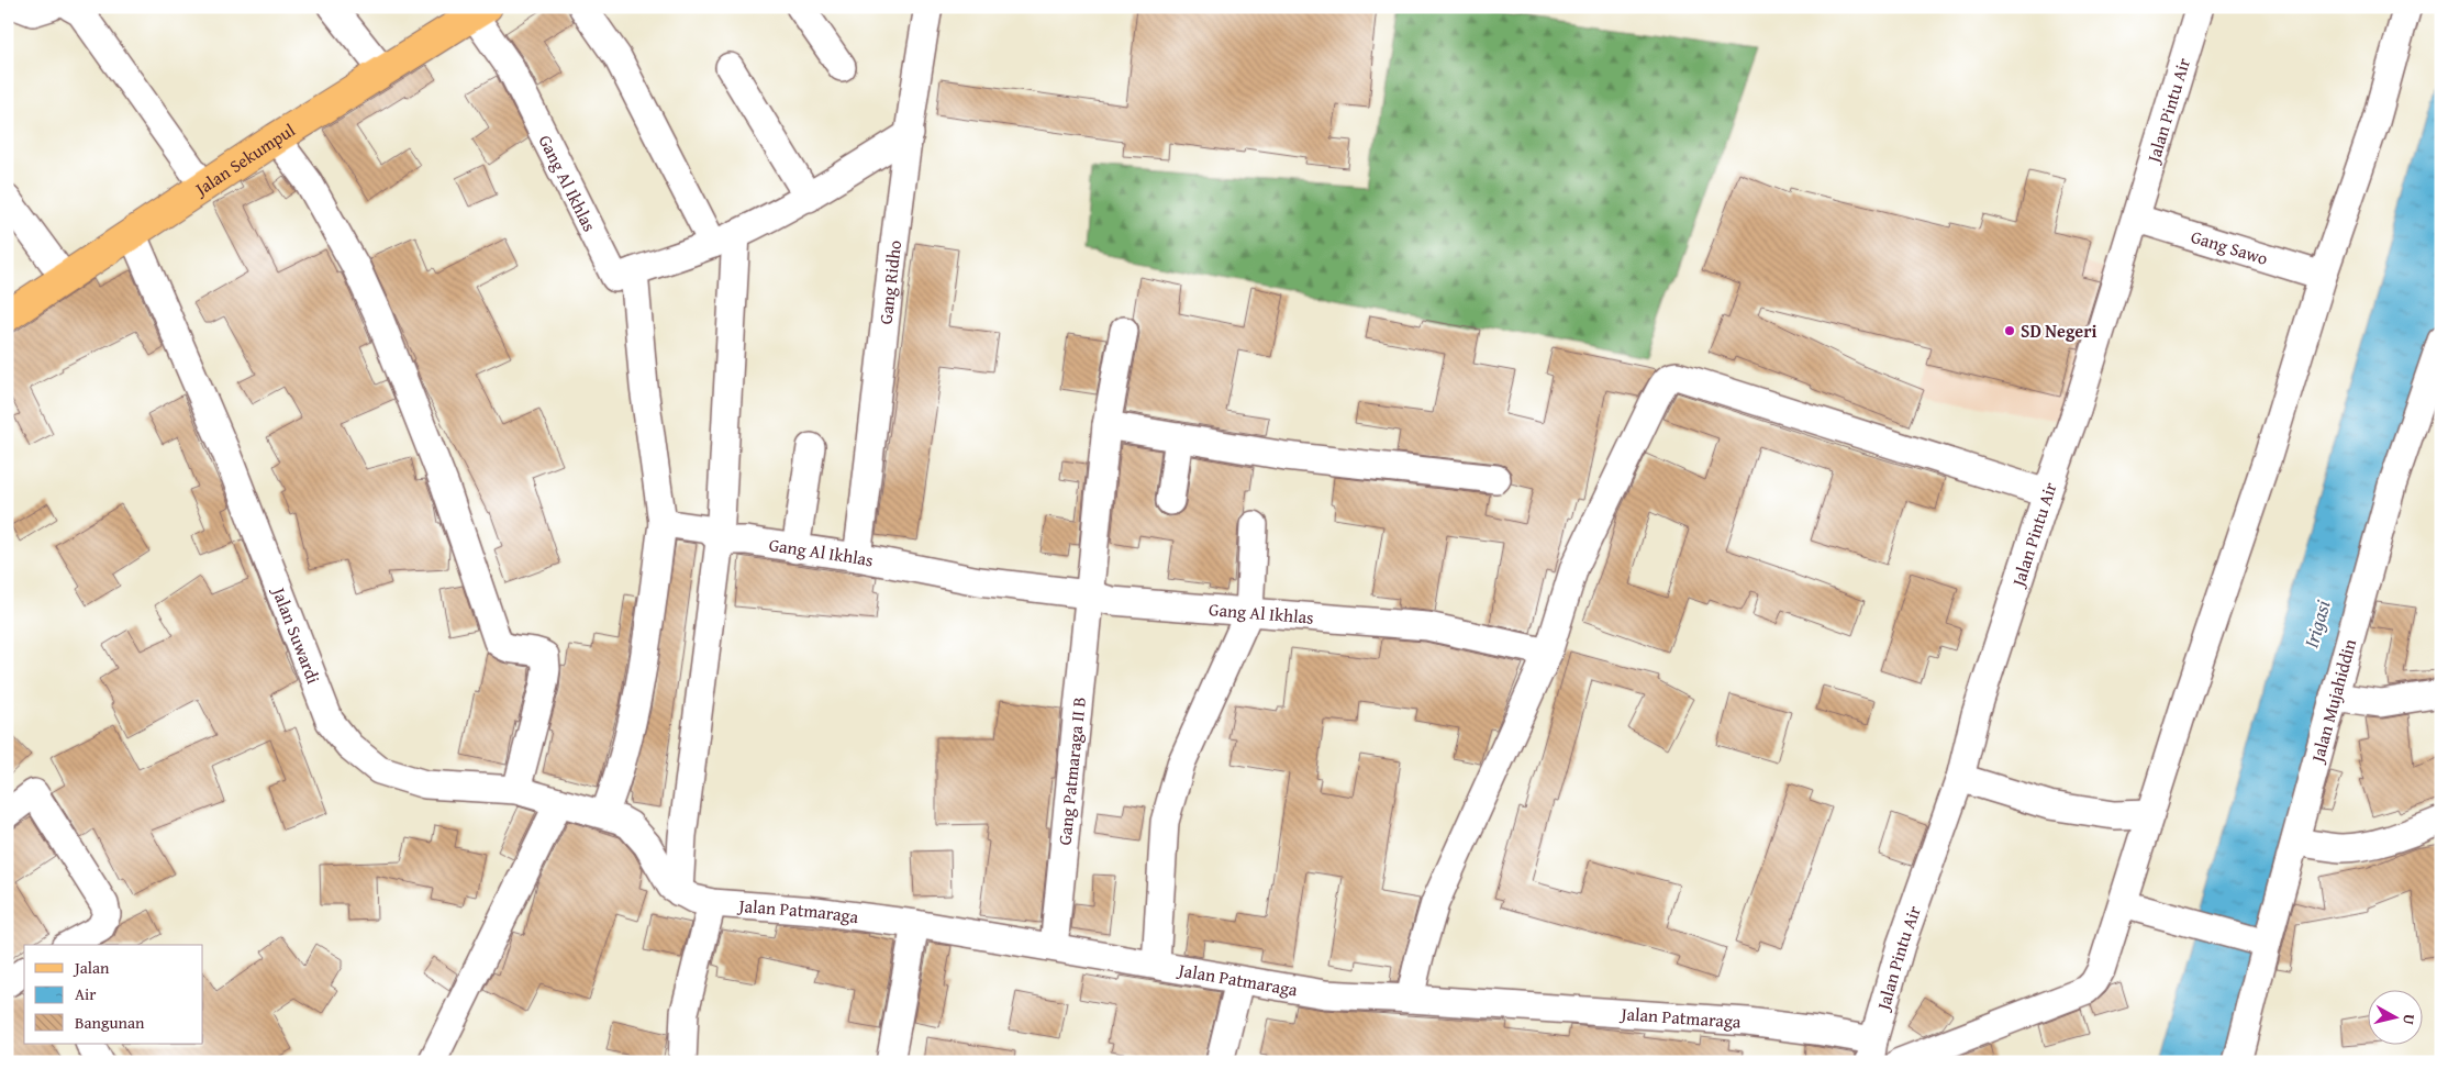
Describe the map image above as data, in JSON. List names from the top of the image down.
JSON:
{
  "streets": {
    "main road": ["Jalan Sekumpul"],
    "street": [
      "Jalan Pintu Air",
      "Gang Al Ikhlas",
      "Gang Sawo",
      "Gang Ridho",
      "Jalan Suwardi",
      "Jalan Mujahiddin",
      "Gang Patmaraga II B",
      "Jalan Patmaraga"
    ]
  },
  "crossings": [
    ["Jalan Pintu Air", "Gang Sawo"],
    ["Jalan Pintu Air", "Jalan Patmaraga"],
    ["Jalan Sekumpul", "Gang Al Ikhlas"],
    ["Jalan Sekumpul", "Jalan Suwardi"],
    ["Gang Al Ikhlas", "Gang Ridho"],
    ["Gang Al Ikhlas", "Gang Patmaraga II B"],
    ["Gang Patmaraga II B", "Jalan Patmaraga"]
  ],
  "water": ["Irigasi"],
  "places": ["SD Negeri"],
  "legend": ["Jalan", "Air", "Bangunan"],
  "north": "right"
}
